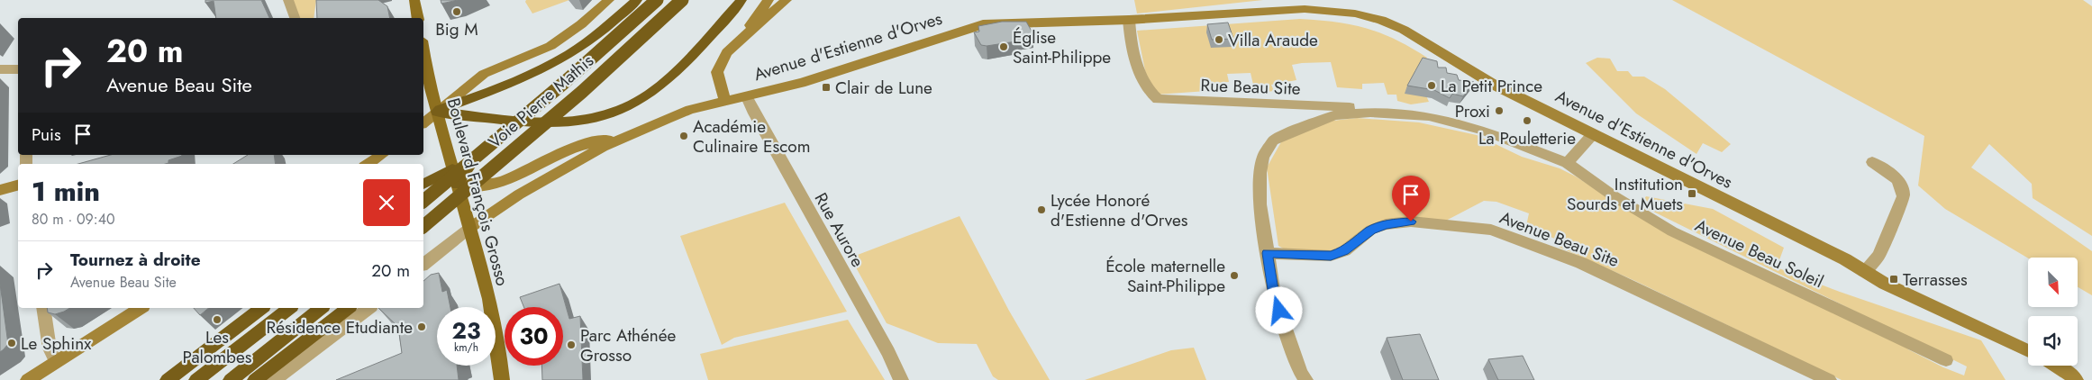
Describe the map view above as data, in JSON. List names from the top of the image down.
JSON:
{
  "streets": {
    "highway": ["Voie Pierre Mathis"],
    "main road": ["Boulevard François Grosso"],
    "street": [
      "Avenue d'Estienne d'Orves",
      "Rue Beau Site",
      "Rue Aurore",
      "Avenue Beau Site",
      "Avenue Beau Soleil"
    ]
  },
  "crossings": [
    ["Avenue d'Estienne d'Orves", "Rue Beau Site"],
    ["Avenue d'Estienne d'Orves", "Boulevard François Grosso"],
    ["Avenue d'Estienne d'Orves", "Rue Aurore"]
  ],
  "places": {
    "other": [
      "Big M",
      "Villa Araude",
      "Église Saint-Philippe",
      "La Petit Prince",
      "Proxi",
      "La Pouletterie",
      "Académie Culinaire Escom",
      "Lycée Honoré d'Estienne d'Orves",
      "École maternelle Saint-Philippe",
      "Les Palombes",
      "Résidence Etudiante",
      "Le Sphinx",
      "Parc Athénée Grosso"
    ],
    "transit": ["Clair de Lune", "Institution Sourds et Muets", "Terrasses"]
  },
  "north": "bottom right",
  "page": {
    "turn": ["20 m", "Avenue Beau Site"],
    "then": "Puis",
    "heading": ["1 min", "80 m · 09:40"],
    "list": [
      {
        "name": "Tournez à droite",
        "note": "Avenue Beau Site",
        "value": "20 m"
      }
    ],
    "speed": "23 km/h",
    "limit": "30"
  }
}
